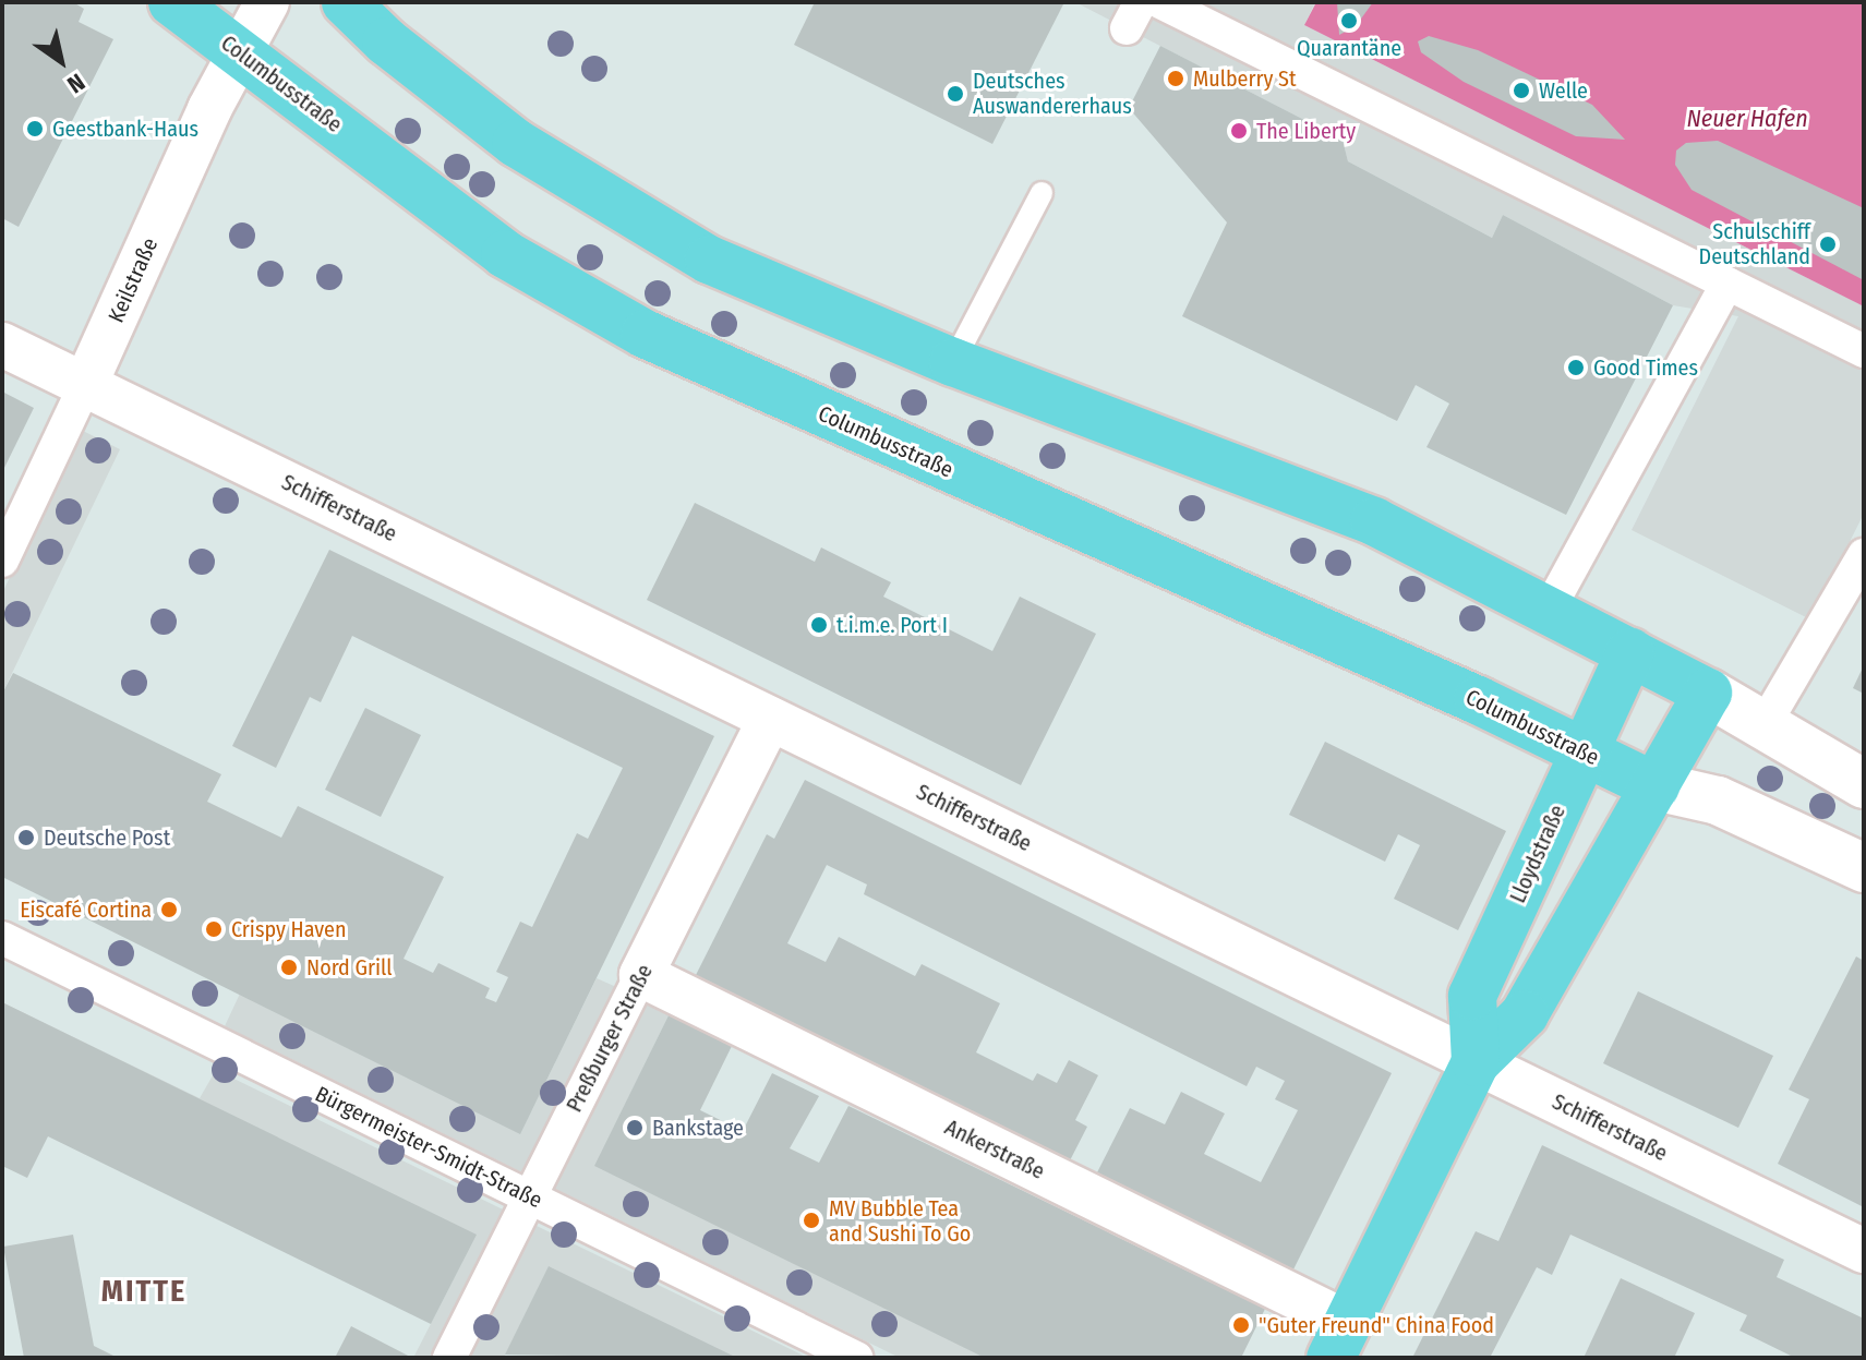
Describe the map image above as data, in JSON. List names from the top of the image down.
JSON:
{
  "streets": {
    "main road": ["Columbusstraße", "Lloydstraße"],
    "street": [
      "Keilstraße",
      "Schifferstraße",
      "Preßburger Straße",
      "Bürgermeister-Smidt-Straße",
      "Ankerstraße"
    ]
  },
  "crossings": [
    ["Columbusstraße", "Keilstraße"],
    ["Columbusstraße", "Lloydstraße"],
    ["Keilstraße", "Schifferstraße"],
    ["Schifferstraße", "Lloydstraße"],
    ["Schifferstraße", "Preßburger Straße"],
    ["Lloydstraße", "Ankerstraße"],
    ["Preßburger Straße", "Bürgermeister-Smidt-Straße"],
    ["Preßburger Straße", "Ankerstraße"]
  ],
  "districts": ["MITTE"],
  "water": ["Neuer Hafen"],
  "places": [
    "Quarantäne",
    "Mulberry St",
    "Welle",
    "Deutsches Auswandererhaus",
    "Geestbank-Haus",
    "The Liberty",
    "Schulschiff Deutschland",
    "Good Times",
    "t.i.m.e. Port I",
    "Deutsche Post",
    "Eiscafé Cortina",
    "Crispy Haven",
    "Nord Grill",
    "Bankstage",
    "MV Bubble Tea and Sushi To Go",
    "\"Guter Freund\" China Food"
  ],
  "north": "bottom right"
}
